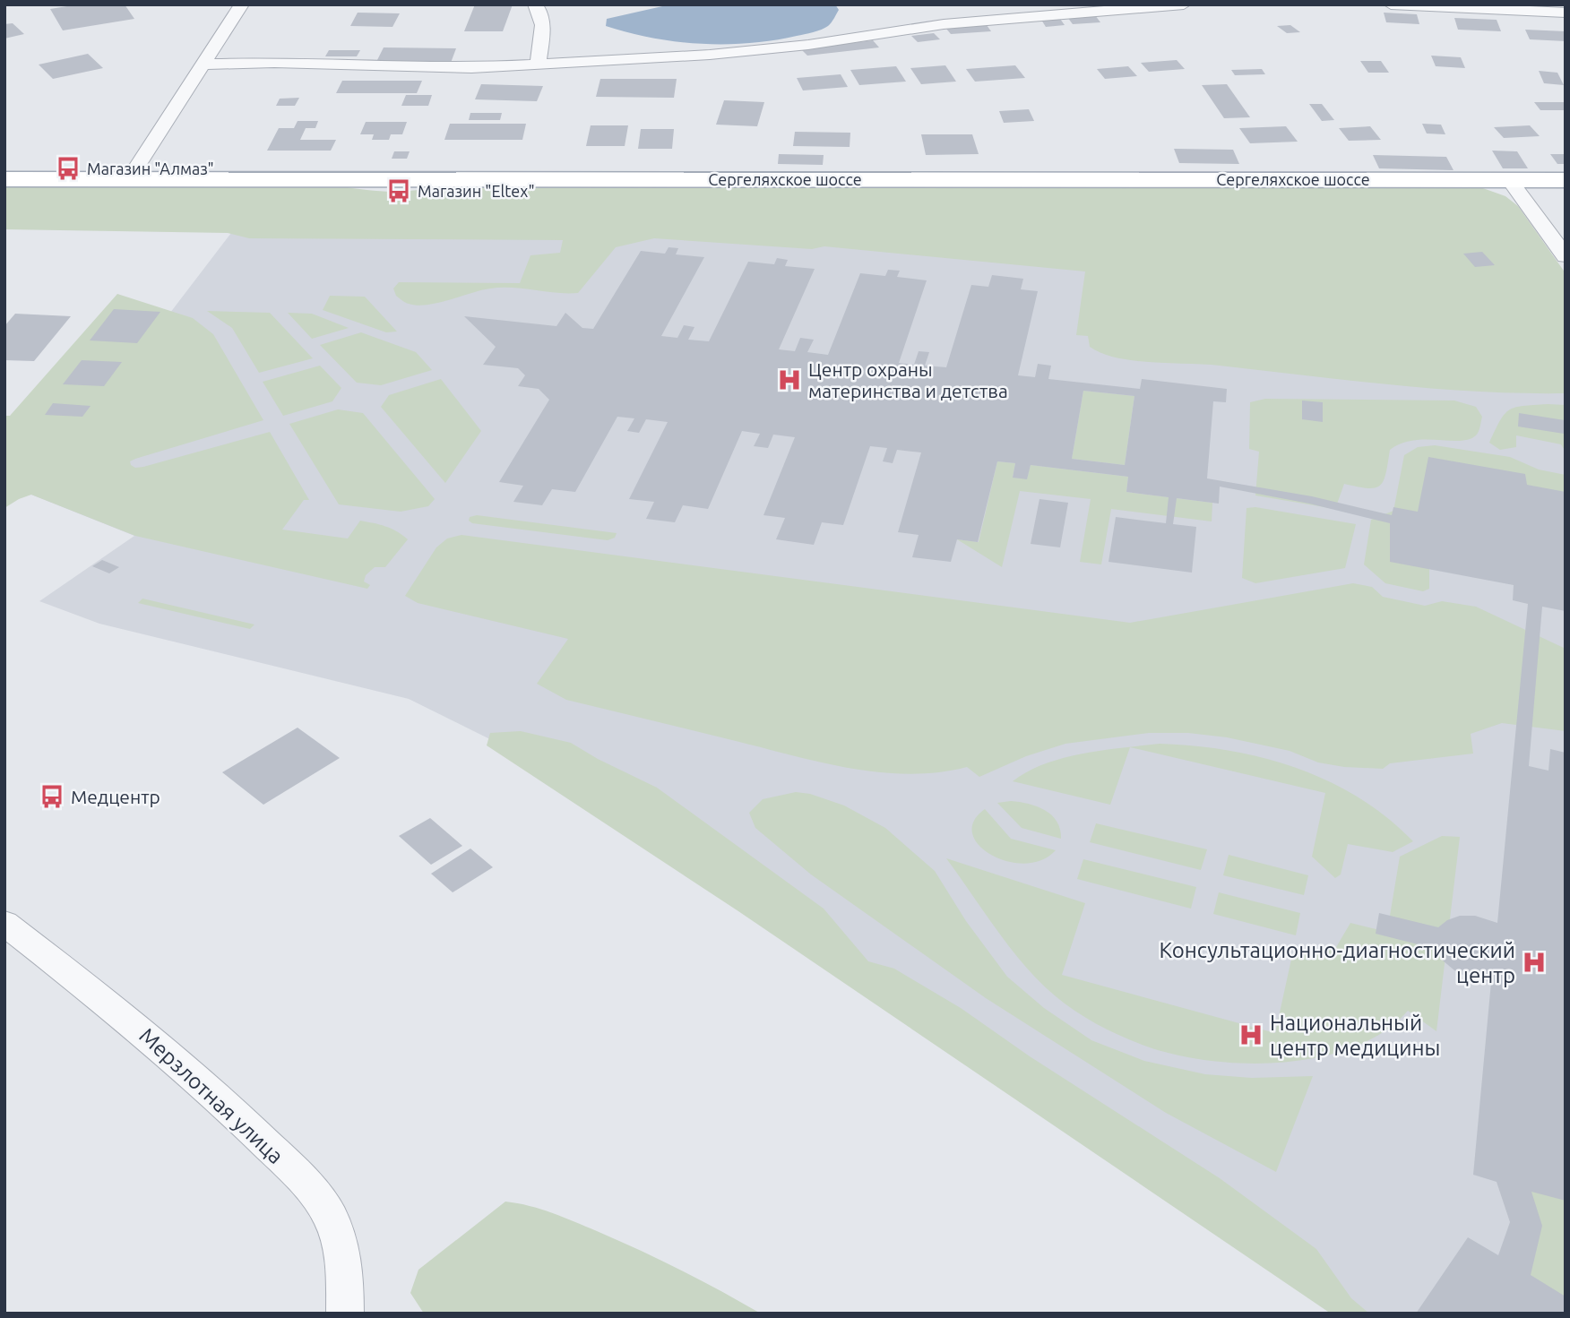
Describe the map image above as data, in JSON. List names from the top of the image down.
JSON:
{
  "streets": {
    "main road": ["Сергеляхское шоссе"],
    "street": ["Мерзлотная улица"]
  },
  "places": {
    "bus stop": ["Магазин \"Алмаз\"", "Магазин \"Eltex\"", "Медцентр"],
    "hospital": ["Центр охраны материнства и детства", "Консультационно-диагностический центр", "Национальный центр медицины"]
  }
}
